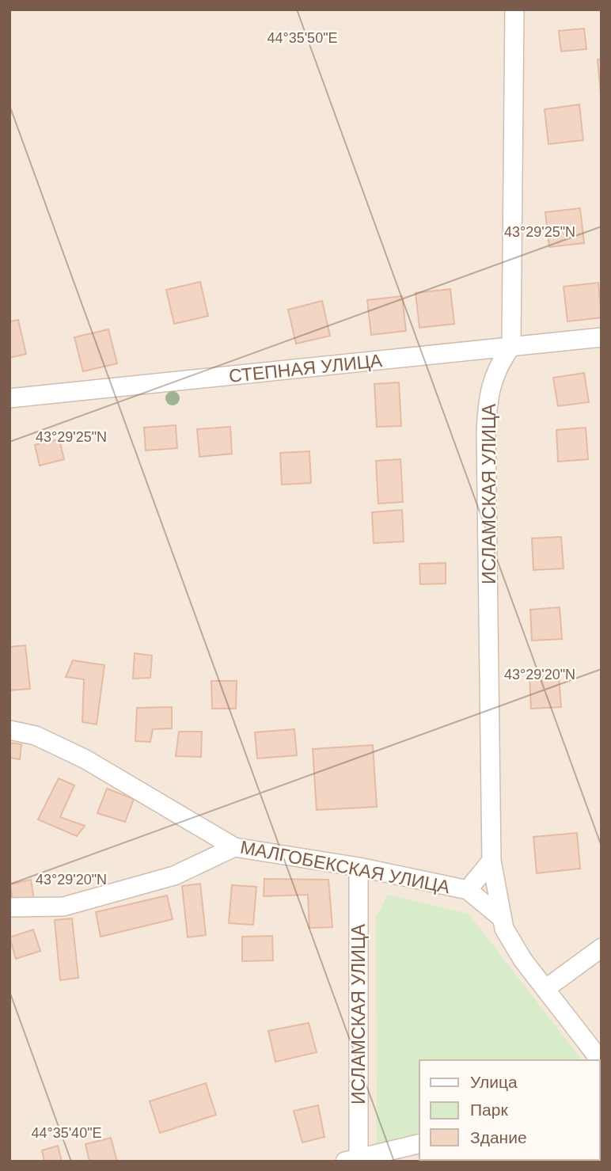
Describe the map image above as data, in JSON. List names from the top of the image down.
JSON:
{
  "streets": {
    "street": ["СТЕПНАЯ УЛИЦА", "ИСЛАМСКАЯ УЛИЦА", "МАЛГОБЕКСКАЯ УЛИЦА"]
  },
  "crossings": [
    ["СТЕПНАЯ УЛИЦА", "ИСЛАМСКАЯ УЛИЦА"],
    ["ИСЛАМСКАЯ УЛИЦА", "МАЛГОБЕКСКАЯ УЛИЦА"]
  ],
  "legend": ["Улица", "Парк", "Здание"],
  "coordinates": [
    "44°35'50\"E",
    "43°29'25\"N",
    "43°29'20\"N",
    "44°35'40\"E"
  ]
}
